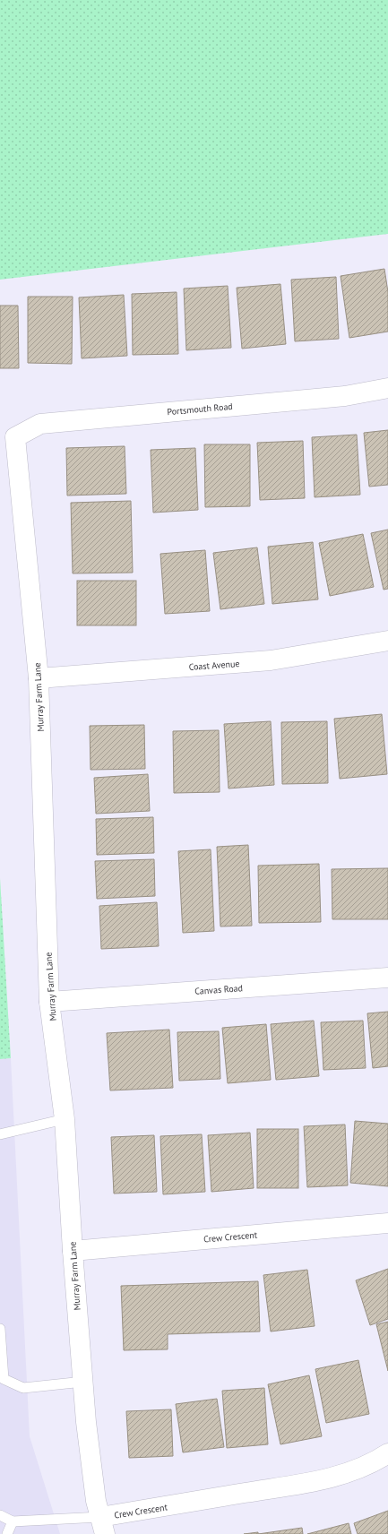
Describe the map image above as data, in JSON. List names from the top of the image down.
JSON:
{
  "streets": {
    "street": [
      "Portsmouth Road",
      "Coast Avenue",
      "Murray Farm Lane",
      "Canvas Road",
      "Crew Crescent"
    ]
  },
  "crossings": [
    ["Portsmouth Road", "Murray Farm Lane"],
    ["Coast Avenue", "Murray Farm Lane"],
    ["Murray Farm Lane", "Canvas Road"],
    ["Murray Farm Lane", "Crew Crescent"]
  ]
}
